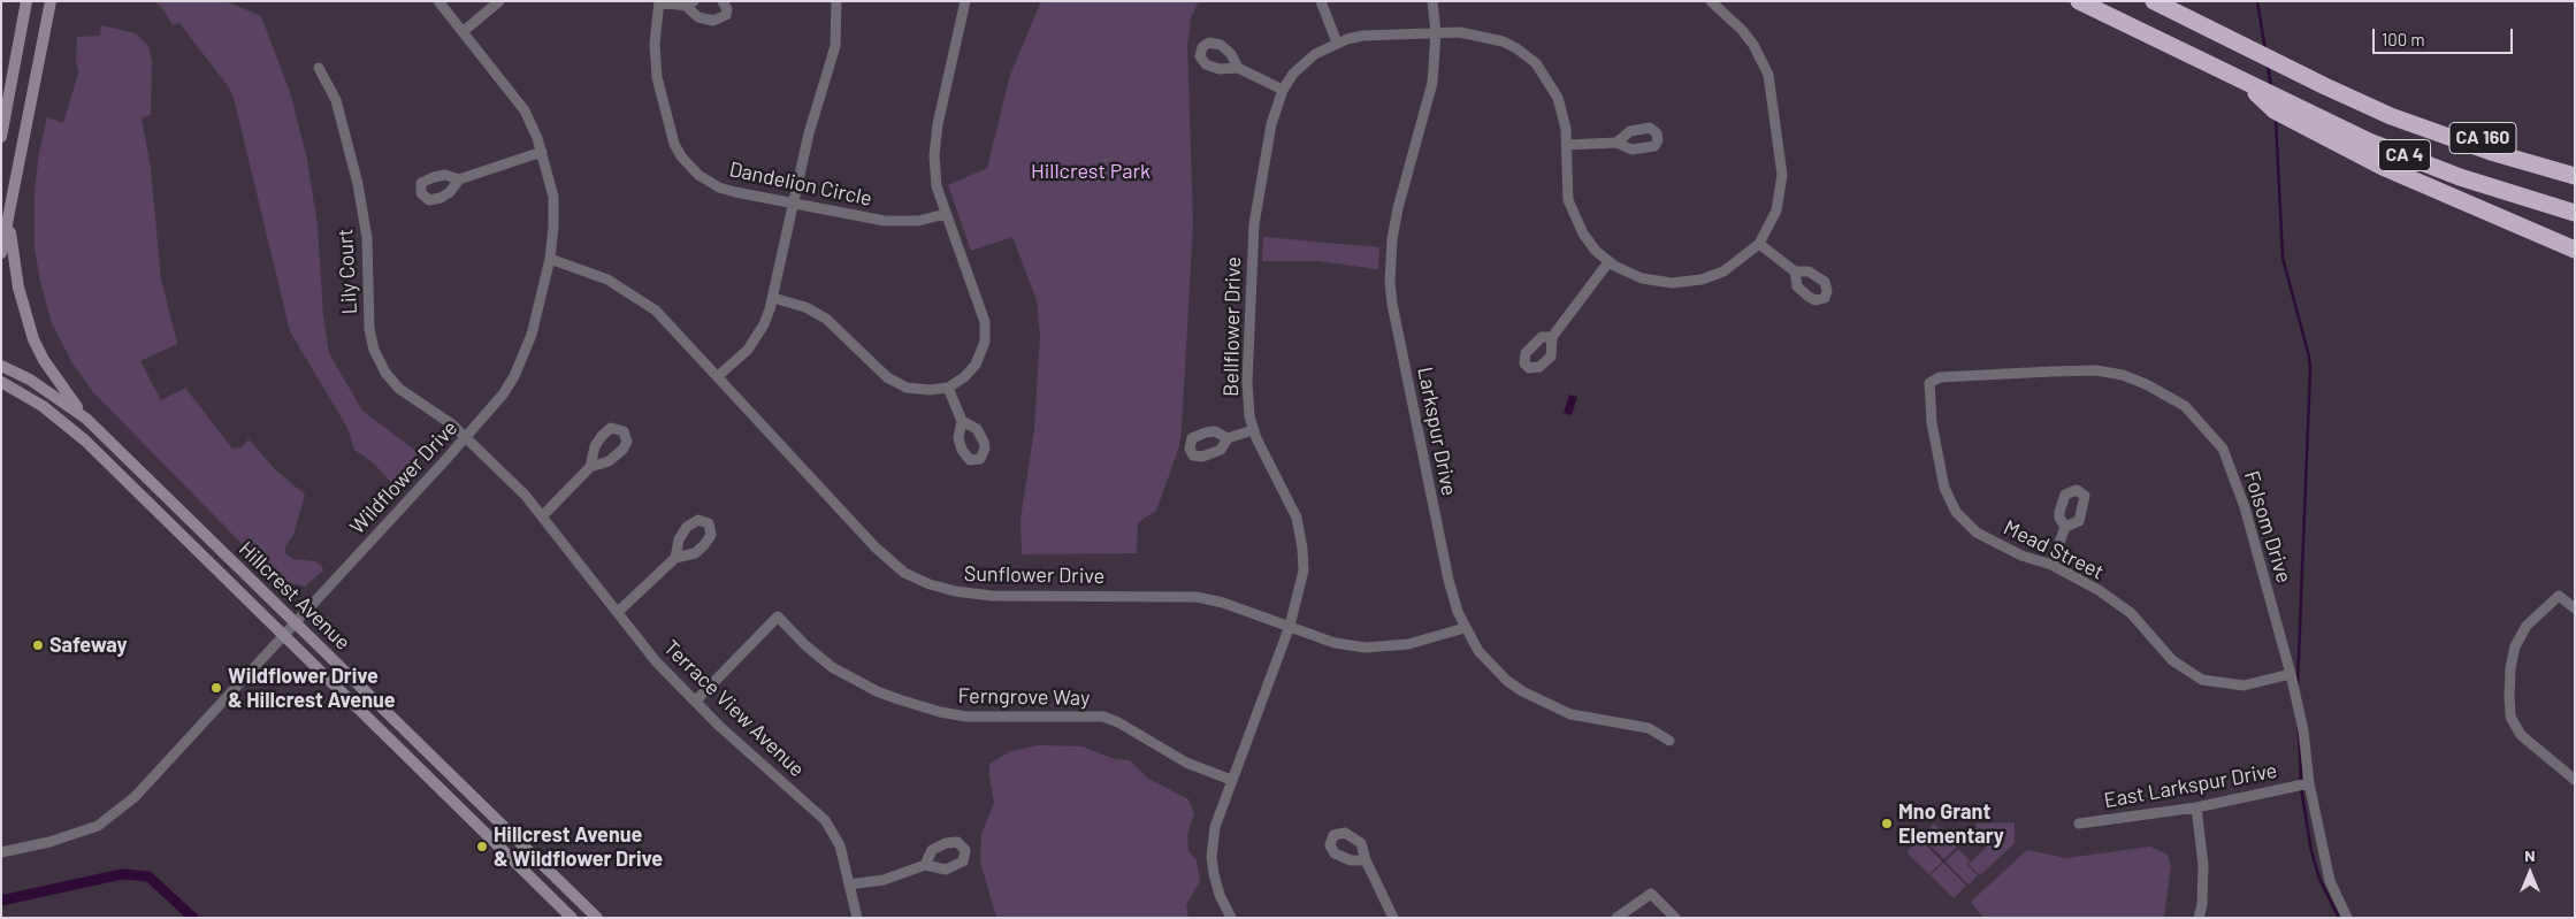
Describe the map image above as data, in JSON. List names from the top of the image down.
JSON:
{
  "streets": {
    "highway": ["CA 160", "CA 4"],
    "main road": ["Hillcrest Avenue"],
    "street": [
      "Dandelion Circle",
      "Lily Court",
      "Bellflower Drive",
      "Larkspur Drive",
      "Wildflower Drive",
      "Folsom Drive",
      "Mead Street",
      "Sunflower Drive",
      "Ferngrove Way",
      "Terrace View Avenue",
      "East Larkspur Drive"
    ]
  },
  "crossings": [
    ["CA 160", "CA 4"],
    ["Lily Court", "Wildflower Drive"],
    ["Lily Court", "Terrace View Avenue"],
    ["Bellflower Drive", "Larkspur Drive"],
    ["Bellflower Drive", "Sunflower Drive"],
    ["Bellflower Drive", "Ferngrove Way"],
    ["Larkspur Drive", "Sunflower Drive"],
    ["Wildflower Drive", "Sunflower Drive"],
    ["Wildflower Drive", "Hillcrest Avenue"],
    ["Wildflower Drive", "Terrace View Avenue"],
    ["Folsom Drive", "Mead Street"],
    ["Folsom Drive", "East Larkspur Drive"],
    ["Ferngrove Way", "Terrace View Avenue"]
  ],
  "parks": ["Hillcrest Park"],
  "places": [
    "Safeway",
    "Wildflower Drive & Hillcrest Avenue",
    "Mno Grant Elementary",
    "Hillcrest Avenue & Wildflower Drive"
  ],
  "scale_bar": "100 m",
  "north": "top"
}
